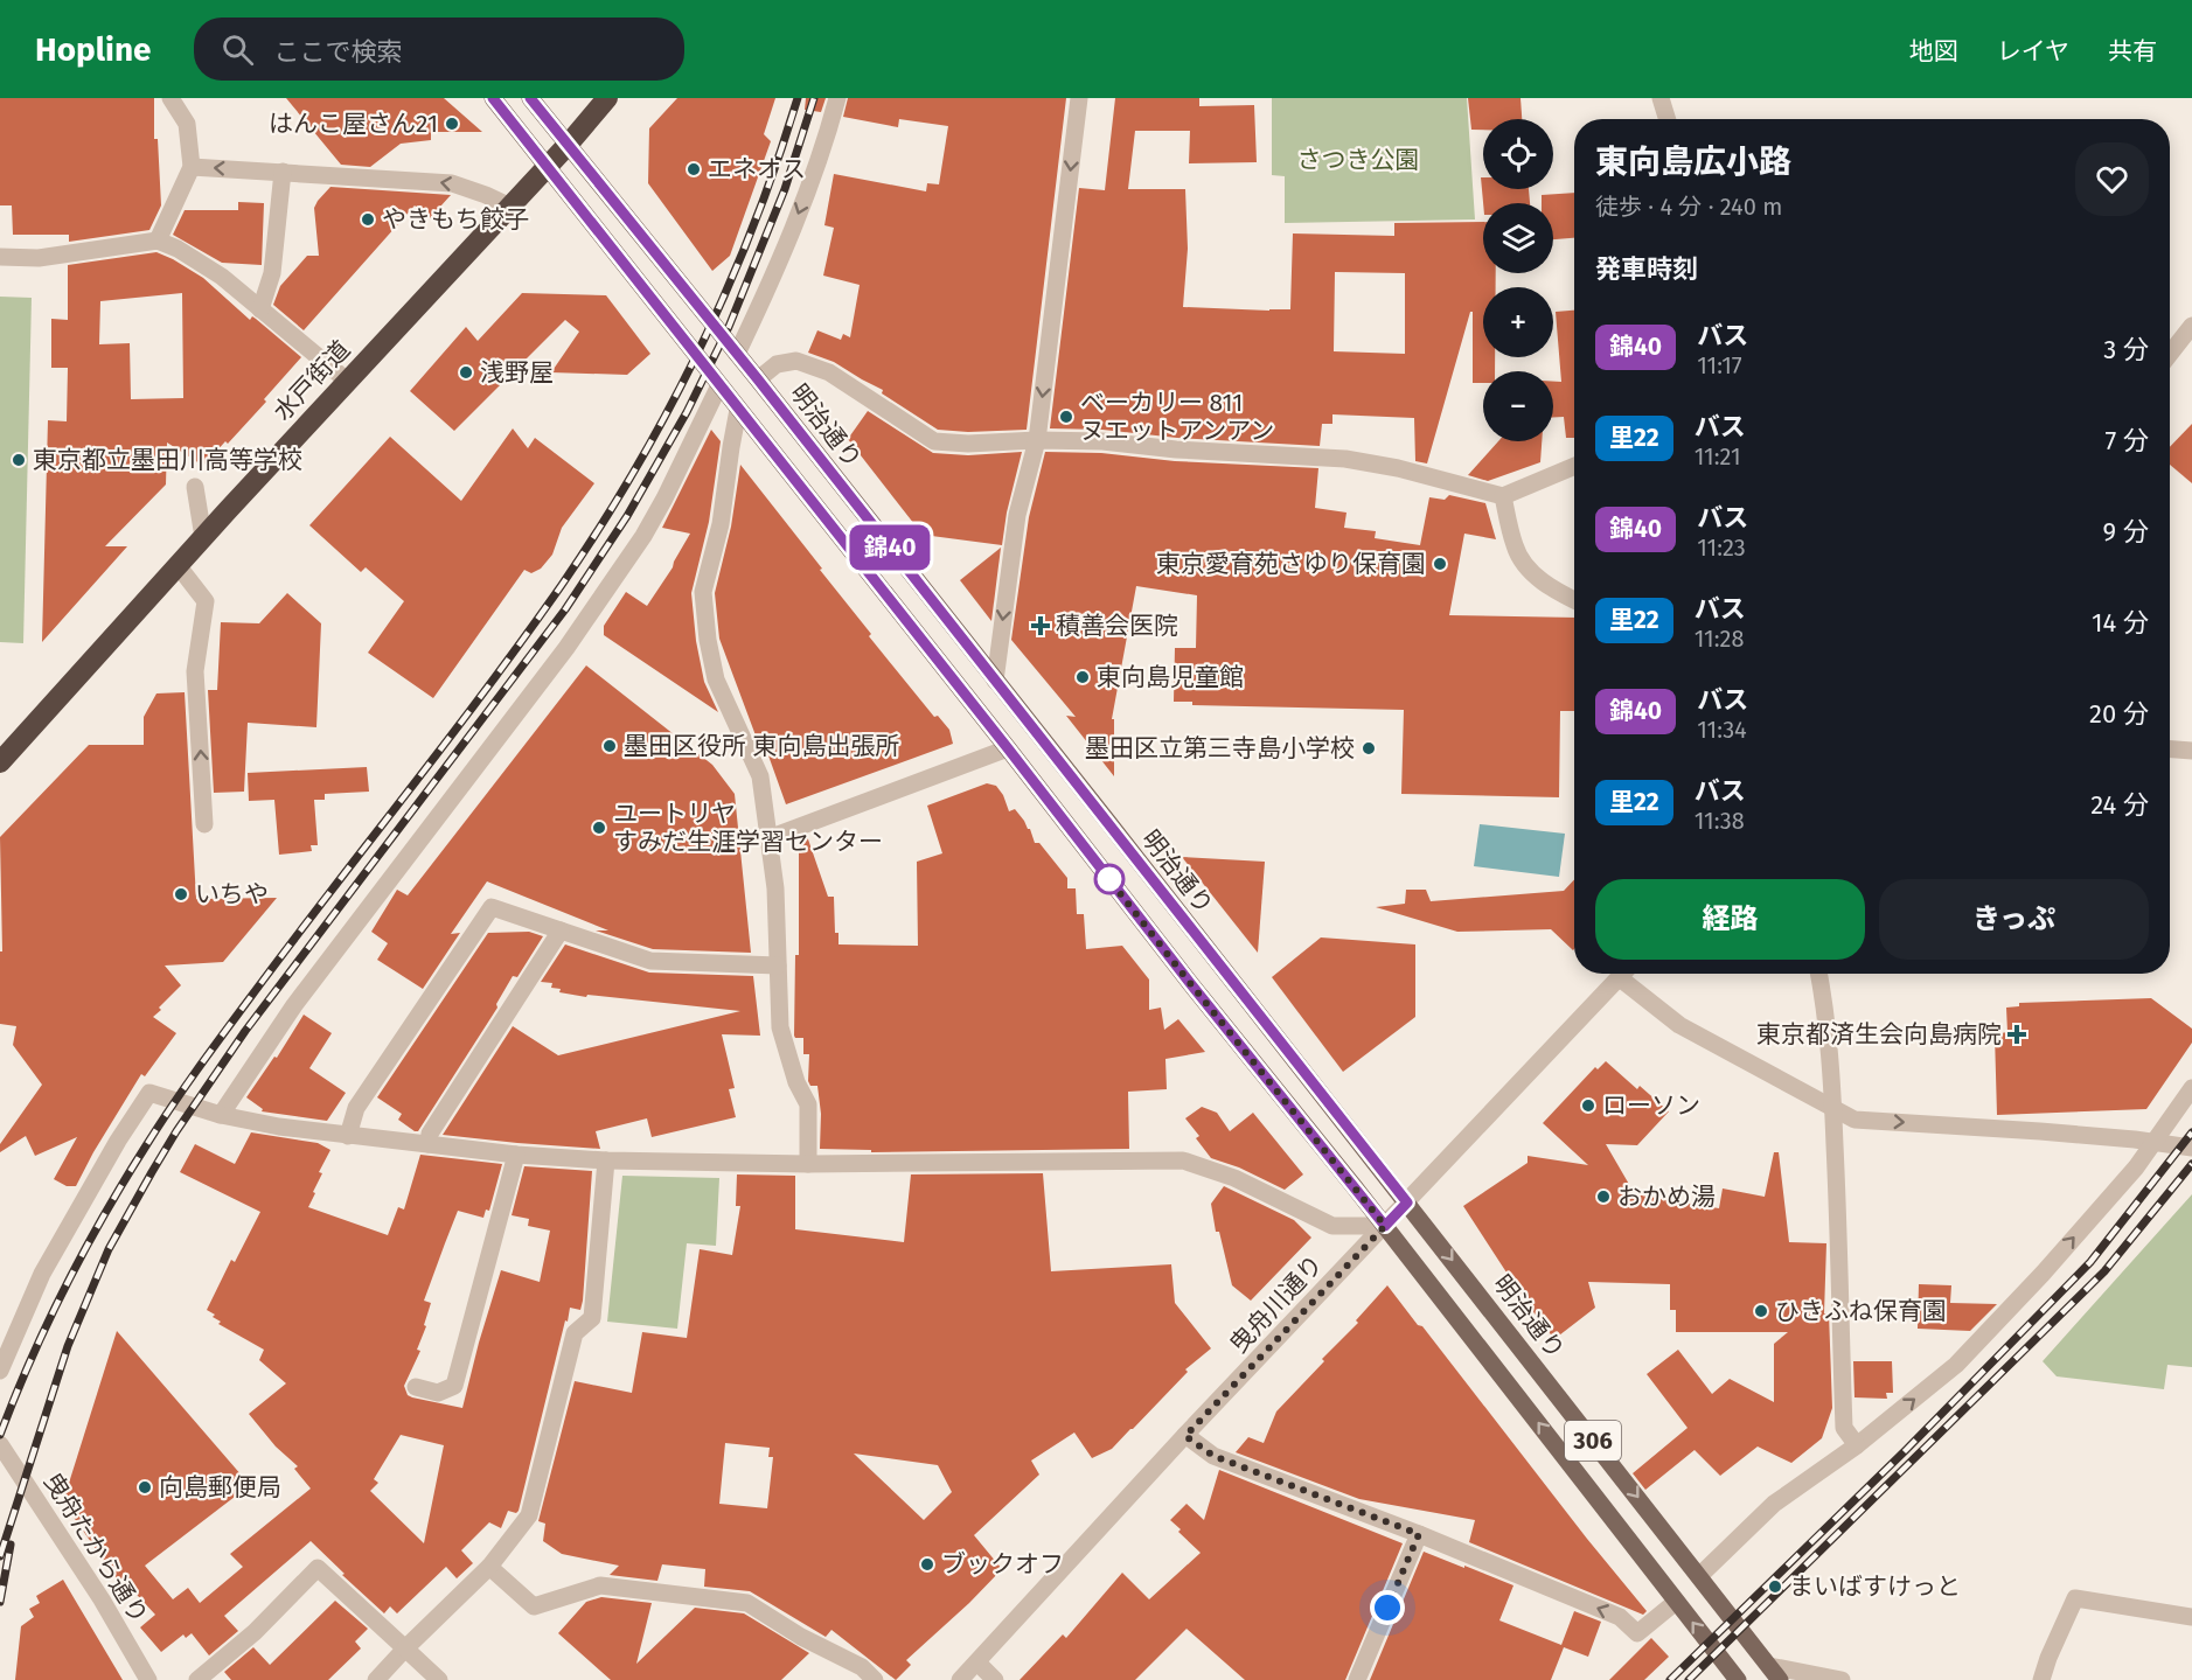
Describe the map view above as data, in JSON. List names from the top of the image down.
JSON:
{
  "streets": {
    "highway": ["水戸街道"],
    "main road": ["明治通り", "306"],
    "street": ["曳舟川通り", "曳舟たから通り"]
  },
  "crossings": [
    ["水戸街道", "明治通り"],
    ["水戸街道", "306"],
    ["明治通り", "曳舟川通り"],
    ["曳舟川通り", "306"]
  ],
  "parks": ["さつき公園"],
  "places": {
    "other": [
      "はんこ屋さん21",
      "エネオス",
      "やきもち餃子",
      "浅野屋",
      "ベーカリー 811 ヌエットアンアン",
      "東京都立墨田川高等学校",
      "東京愛育苑さゆり保育園",
      "東向島児童館",
      "墨田区役所 東向島出張所",
      "墨田区立第三寺島小学校",
      "ユートリヤ すみだ生涯学習センター",
      "いちや",
      "ローソン",
      "おかめ湯",
      "ひきふね保育園",
      "向島郵便局",
      "ブックオフ",
      "まいばすけっと"
    ],
    "health": ["積善会医院", "東京都済生会向島病院"]
  },
  "lines": ["bus line 錦40"],
  "page": {
    "header": "Hopline",
    "search": "ここで検索",
    "nav": ["地図", "レイヤ", "共有"],
    "on_map": "錦40",
    "map_buttons": ["+", "−"],
    "heading": [
      ["東向島広小路", "徒歩 · 4 分 · 240 m"],
      "発車時刻"
    ],
    "list": [
      {
        "mark": "錦40",
        "name": "バス",
        "note": "11:17",
        "value": "3 分"
      },
      {
        "mark": "里22",
        "name": "バス",
        "note": "11:21",
        "value": "7 分"
      },
      {
        "mark": "錦40",
        "name": "バス",
        "note": "11:23",
        "value": "9 分"
      },
      {
        "mark": "里22",
        "name": "バス",
        "note": "11:28",
        "value": "14 分"
      },
      {
        "mark": "錦40",
        "name": "バス",
        "note": "11:34",
        "value": "20 分"
      },
      {
        "mark": "里22",
        "name": "バス",
        "note": "11:38",
        "value": "24 分"
      }
    ],
    "buttons": ["経路", "きっぷ"]
  }
}
